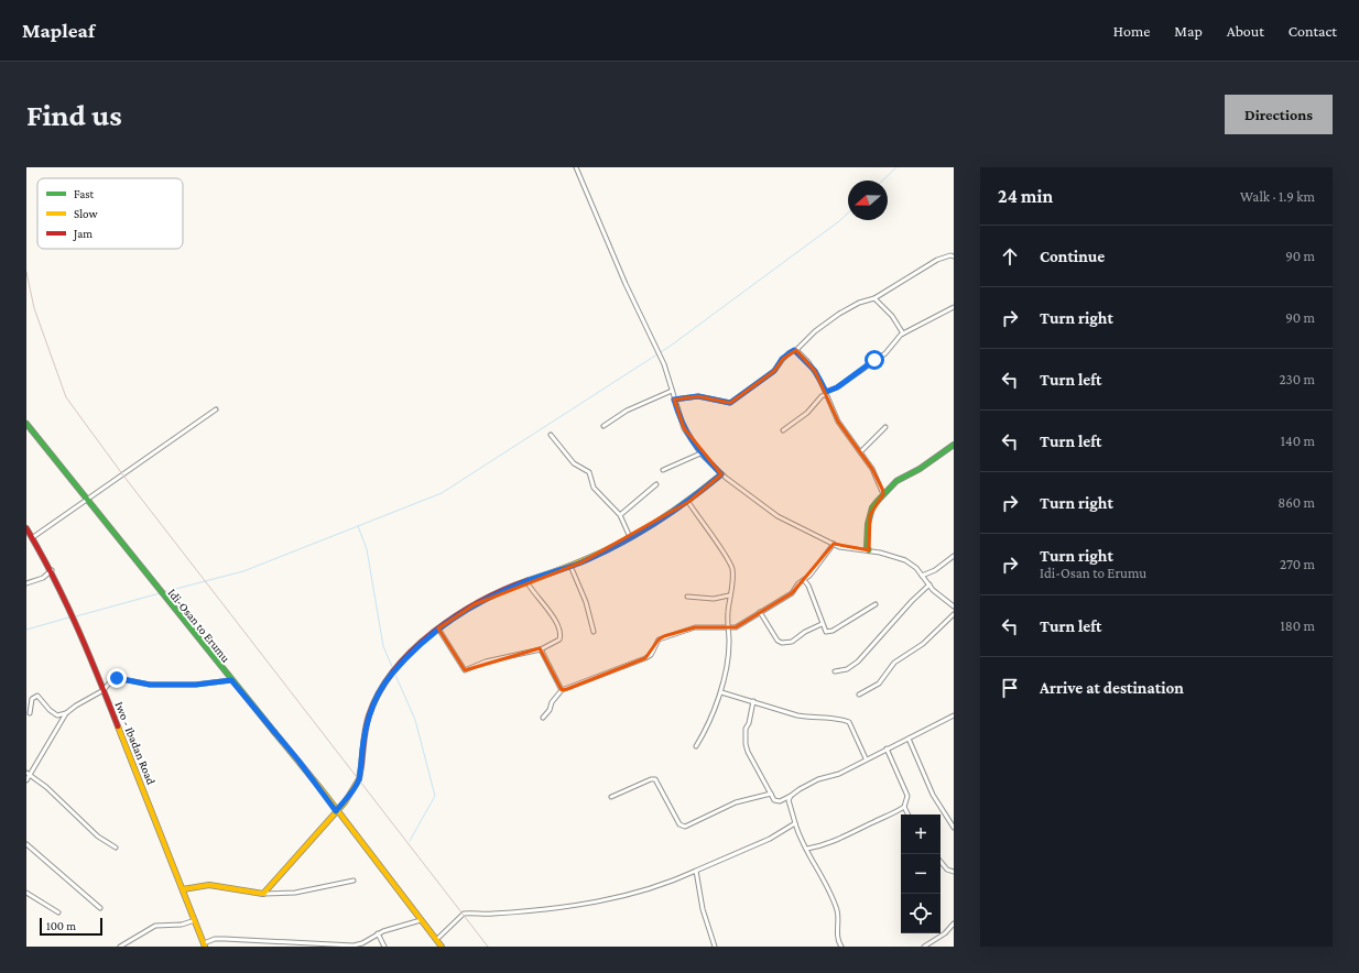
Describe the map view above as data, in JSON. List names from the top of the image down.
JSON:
{
  "streets": {
    "street": ["Idi-Osan to Erumu", "Iwo - Ibadan Road"]
  },
  "legend": ["Fast", "Slow", "Jam"],
  "scale_bar": "100 m",
  "north": "left",
  "page": {
    "header": "Mapleaf",
    "nav": [
      "Home",
      "Map",
      "About",
      "Contact"
    ],
    "buttons": "Directions",
    "title": "Find us",
    "heading": ["24 min", "Walk · 1.9 km"],
    "list": [
      ["Continue", "90 m"],
      ["Turn right", "90 m"],
      ["Turn left", "230 m"],
      ["Turn left", "140 m"],
      ["Turn right", "860 m"],
      ["Turn right", "Idi-Osan to Erumu", "270 m"],
      ["Turn left", "180 m"],
      "Arrive at destination"
    ],
    "map_buttons": ["+", "−"],
    "scale": "100 m"
  }
}
